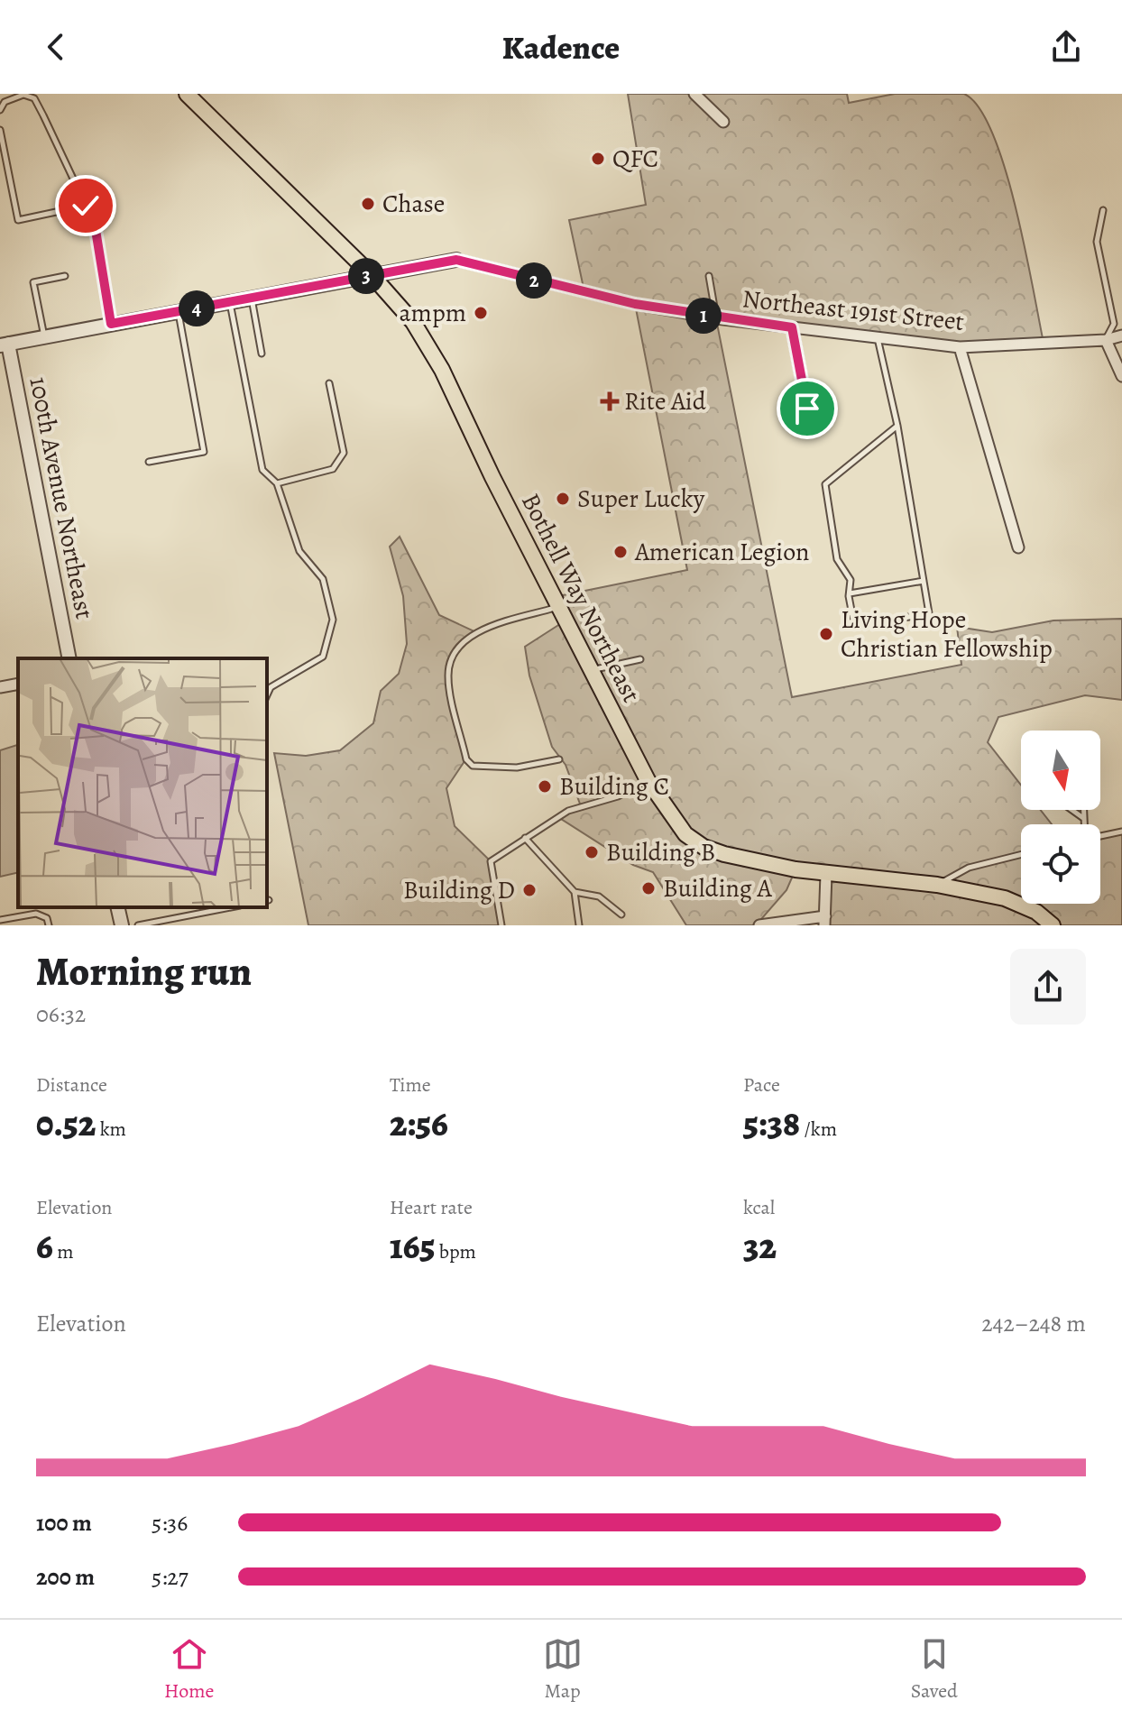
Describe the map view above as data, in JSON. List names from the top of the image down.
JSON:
{
  "streets": {
    "main road": ["Bothell Way Northeast"],
    "street": ["Northeast 191st Street", "100th Avenue Northeast"]
  },
  "crossings": [
    ["Northeast 191st Street", "100th Avenue Northeast"],
    ["Northeast 191st Street", "Bothell Way Northeast"]
  ],
  "places": {
    "other": [
      "QFC",
      "Chase",
      "ampm",
      "Super Lucky",
      "American Legion",
      "Living Hope Christian Fellowship",
      "Building C",
      "Building B",
      "Building A",
      "Building D"
    ],
    "health": ["Rite Aid"]
  },
  "north": "bottom",
  "page": {
    "header": "Kadence",
    "pins": [
      "3",
      "2",
      "4",
      "1"
    ],
    "heading": ["Morning run", "06:32"],
    "stats": [
      ["Distance", "0.52 km"],
      ["Time", "2:56"],
      ["Pace", "5:38 /km"],
      ["Elevation", "6 m"],
      ["Heart rate", "165 bpm"],
      ["kcal", "32"]
    ],
    "chart": ["Elevation", "242–248 m"],
    "list": [
      {
        "name": "100 m",
        "note": "5:36"
      },
      {
        "name": "200 m",
        "note": "5:27"
      }
    ],
    "tabs": ["Home", "Map", "Saved"]
  }
}
